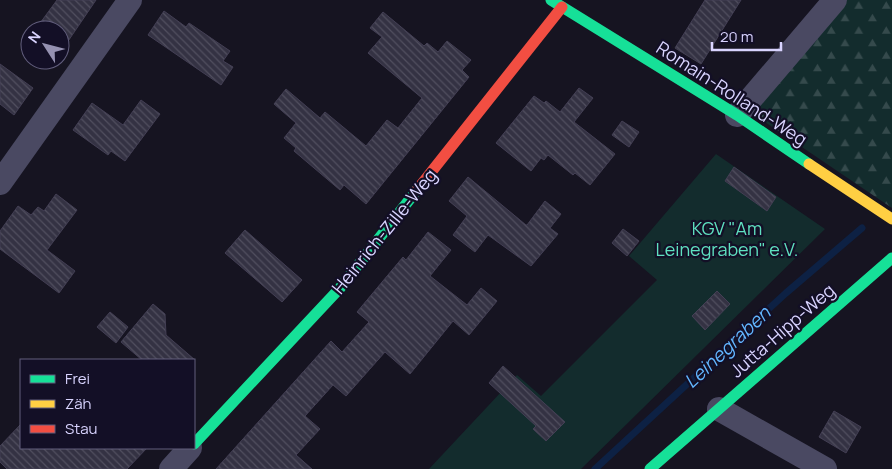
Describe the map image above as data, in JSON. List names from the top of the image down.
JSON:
{
  "streets": {
    "street": ["Romain-Rolland-Weg", "Heinrich-Zille-Weg", "Jutta-Hipp-Weg"]
  },
  "crossings": [
    ["Romain-Rolland-Weg", "Heinrich-Zille-Weg"]
  ],
  "water": ["Leinegraben"],
  "parks": ["KGV \"Am Leinegraben\" e.V."],
  "legend": ["Frei", "Zäh", "Stau"],
  "scale_bar": "20 m",
  "north": "top left"
}
